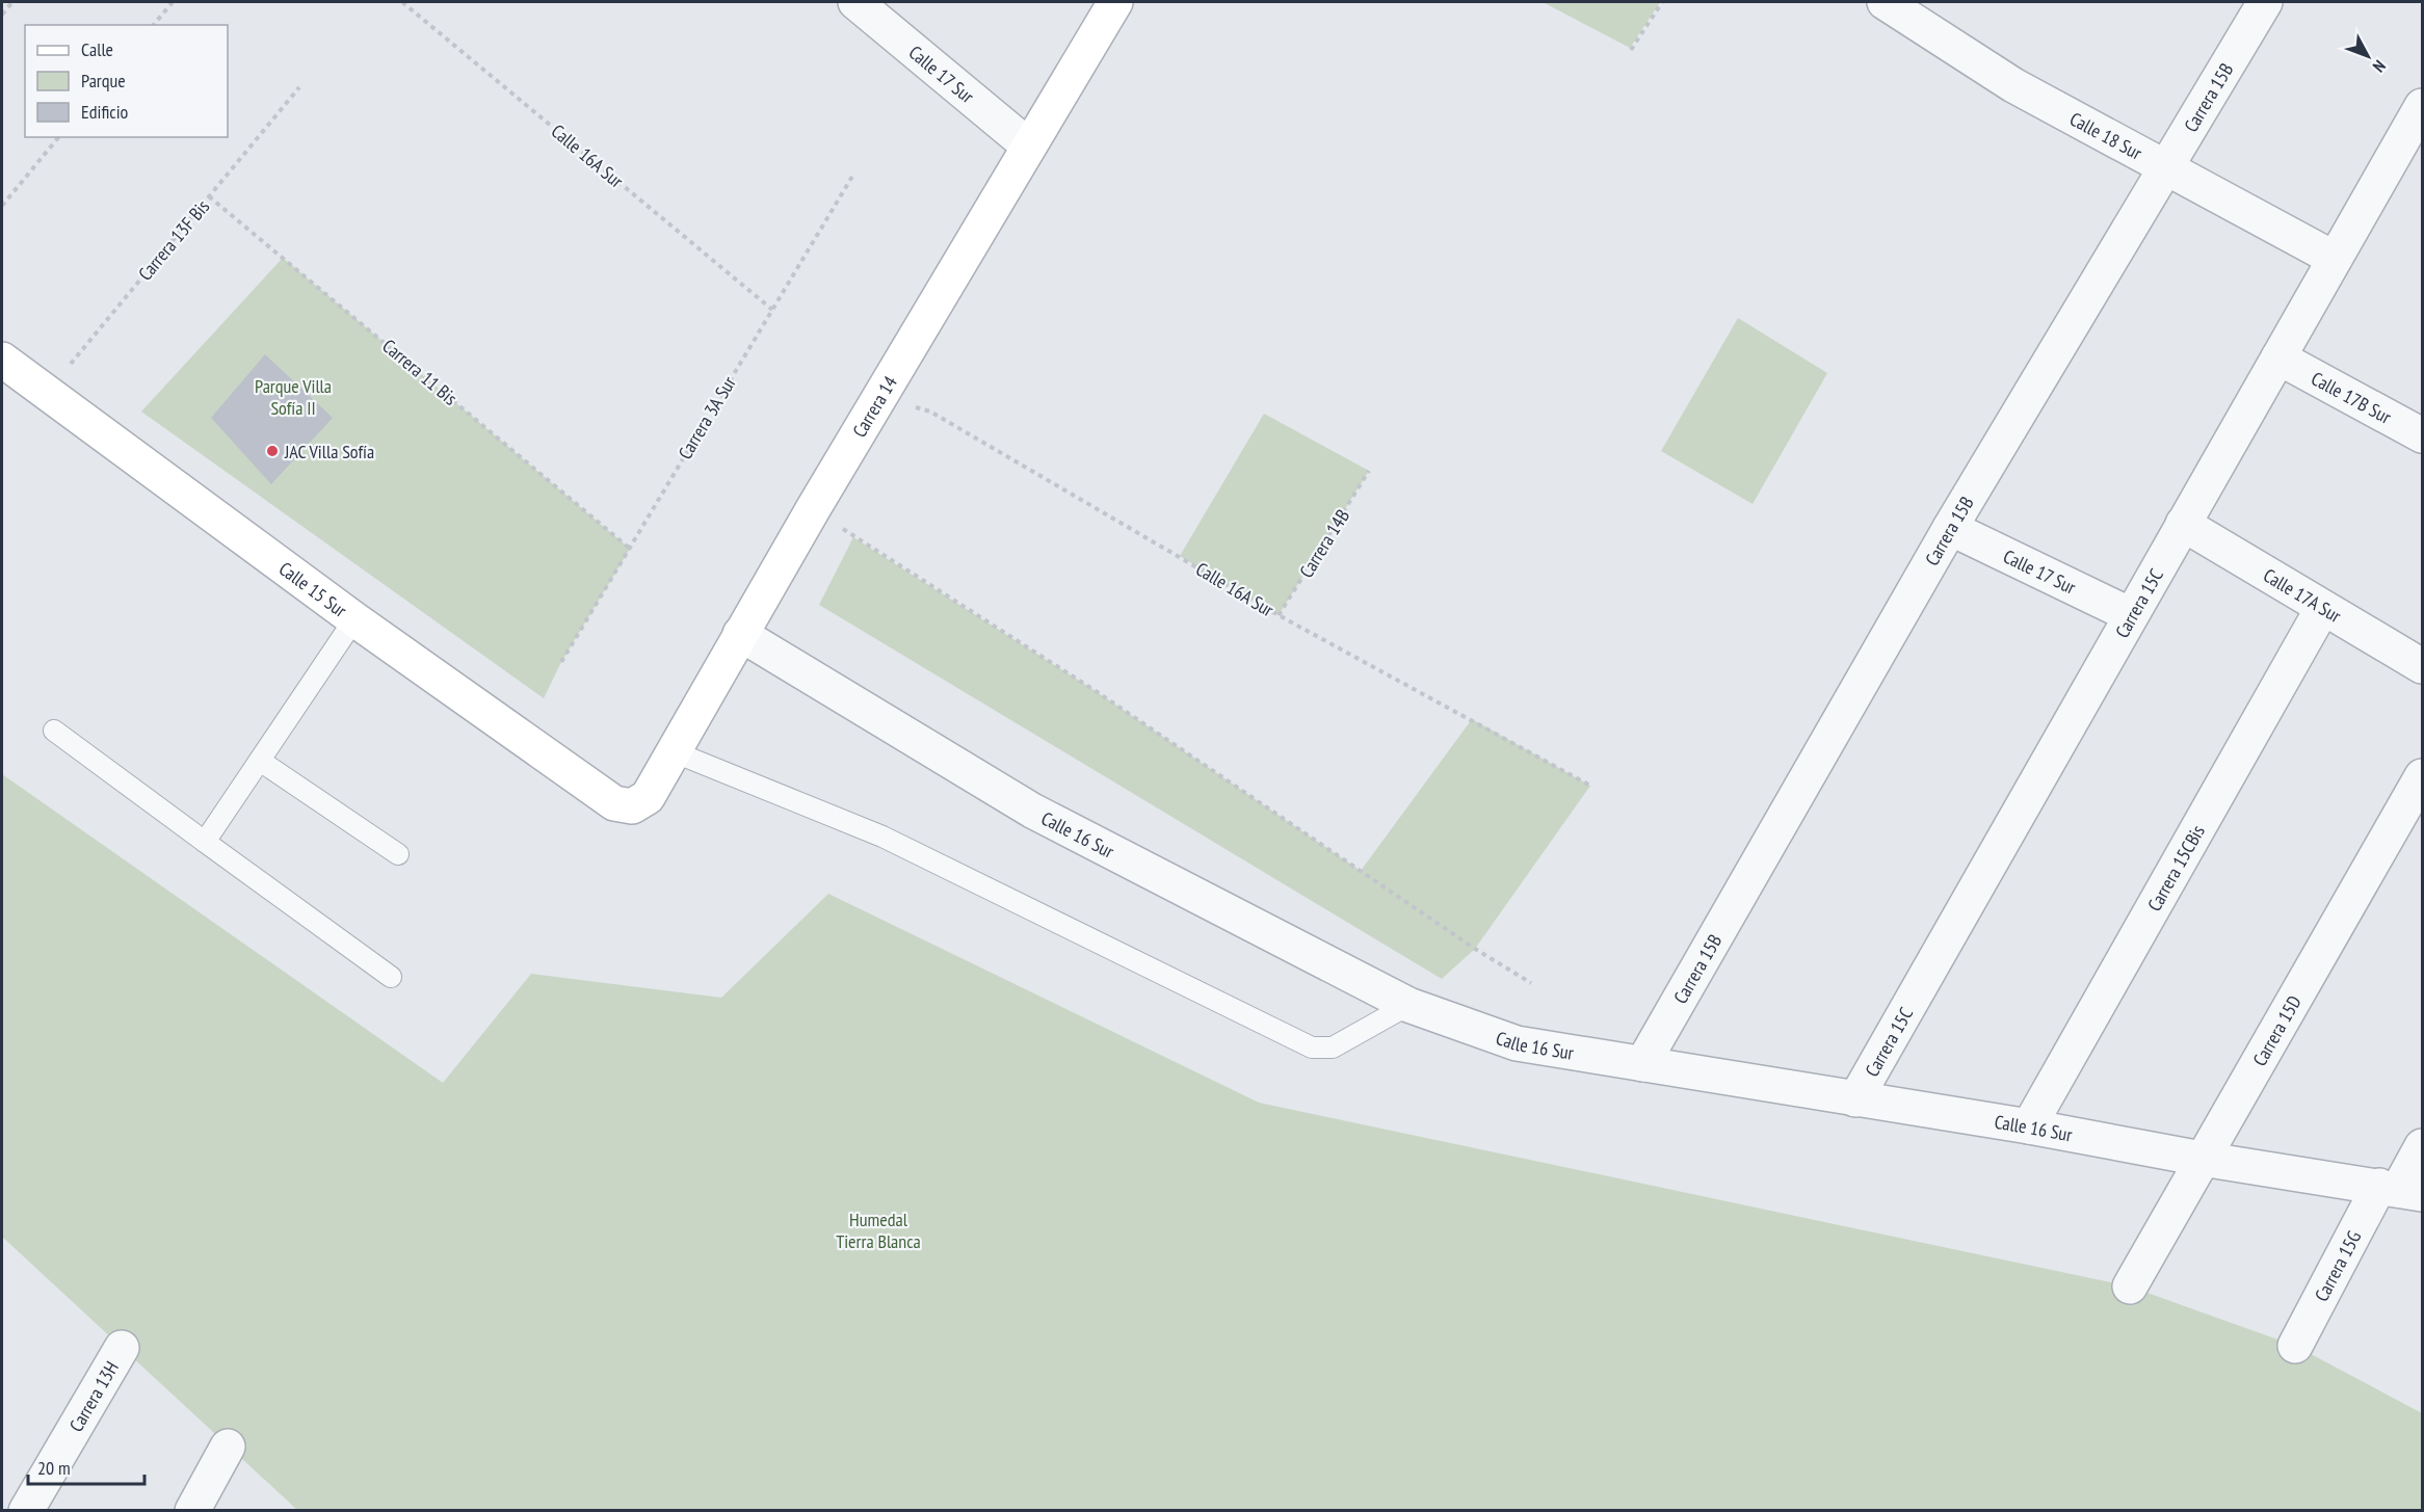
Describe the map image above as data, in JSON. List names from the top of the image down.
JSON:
{
  "streets": {
    "street": [
      "Calle 17 Sur",
      "Carrera 15B",
      "Calle 18 Sur",
      "Calle 17B Sur",
      "Carrera 14",
      "Calle 15 Sur",
      "Calle 17A Sur",
      "Carrera 15C",
      "Calle 16 Sur",
      "Carrera 15CBis",
      "Carrera 15D",
      "Carrera 15G",
      "Carrera 13H"
    ],
    "path": [
      "Calle 16A Sur",
      "Carrera 13F Bis",
      "Carrera 11 Bis",
      "Carrera 3A Sur",
      "Carrera 14B"
    ]
  },
  "crossings": [
    ["Calle 17 Sur", "Carrera 15B"],
    ["Calle 17 Sur", "Carrera 14"],
    ["Calle 17 Sur", "Carrera 15C"],
    ["Carrera 15B", "Calle 18 Sur"],
    ["Carrera 15B", "Calle 16 Sur"],
    ["Calle 18 Sur", "Carrera 15C"],
    ["Calle 16A Sur", "Carrera 14"],
    ["Calle 16A Sur", "Carrera 3A Sur"],
    ["Calle 16A Sur", "Carrera 14B"],
    ["Carrera 13F Bis", "Carrera 11 Bis"],
    ["Carrera 13F Bis", "Calle 15 Sur"],
    ["Carrera 11 Bis", "Carrera 3A Sur"],
    ["Calle 17B Sur", "Carrera 15C"],
    ["Carrera 14", "Calle 15 Sur"],
    ["Carrera 14", "Calle 16 Sur"],
    ["Calle 17A Sur", "Carrera 15C"],
    ["Calle 17A Sur", "Carrera 15CBis"],
    ["Carrera 15C", "Calle 16 Sur"],
    ["Calle 16 Sur", "Carrera 15CBis"],
    ["Calle 16 Sur", "Carrera 15D"],
    ["Calle 16 Sur", "Carrera 15G"]
  ],
  "parks": ["Parque Villa Sofía II", "Humedal Tierra Blanca"],
  "places": ["JAC Villa Sofía"],
  "legend": ["Calle", "Parque", "Edificio"],
  "scale_bar": "20 m",
  "north": "bottom right"
}
